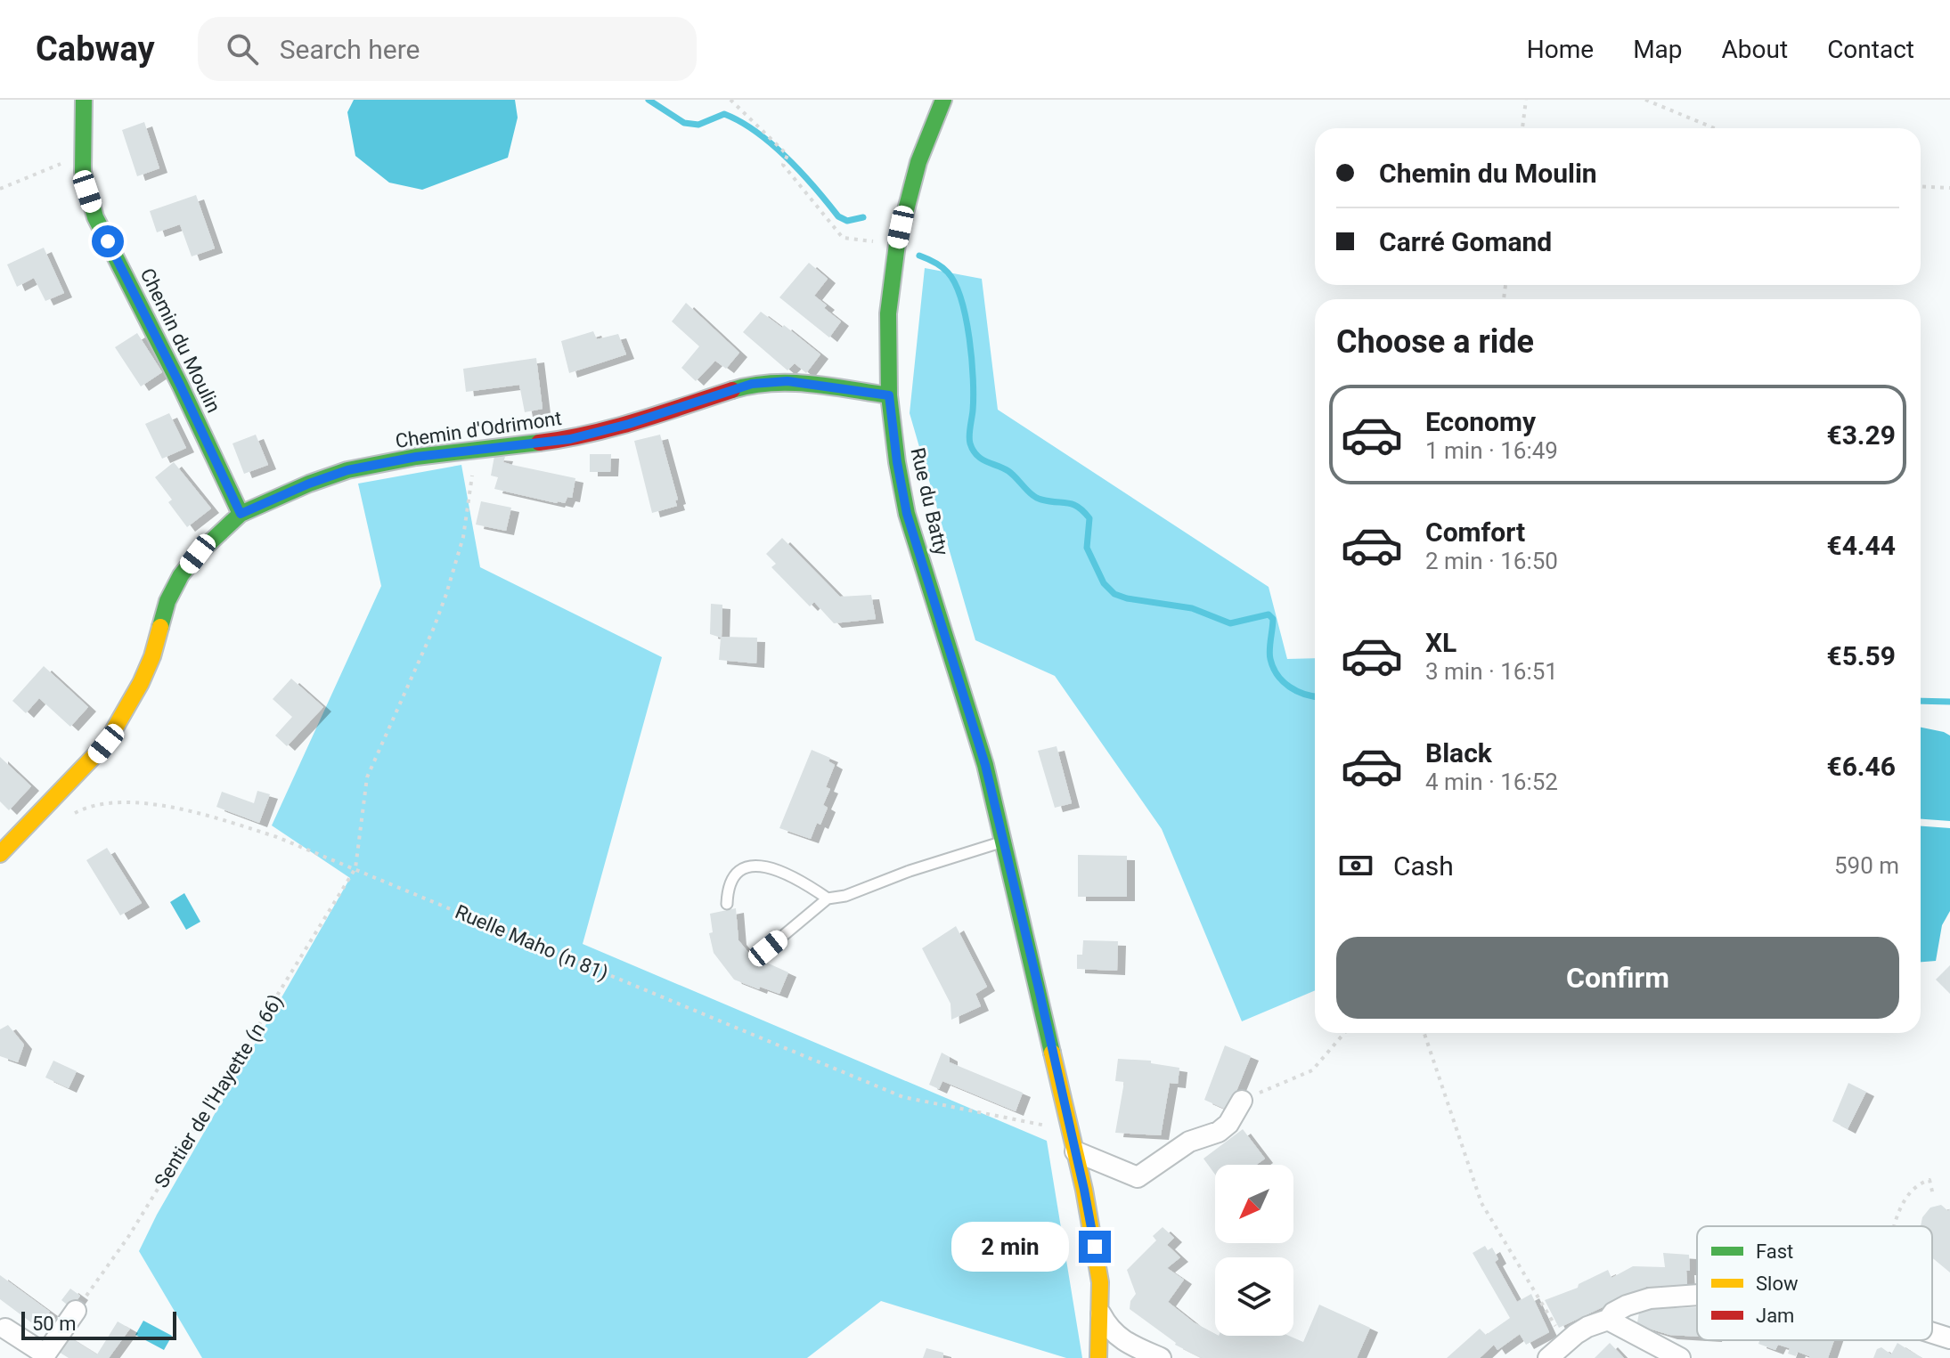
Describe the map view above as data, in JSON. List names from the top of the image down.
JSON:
{
  "streets": {
    "street": ["Chemin du Moulin", "Chemin d'Odrimont", "Rue du Batty"],
    "path": ["Ruelle Maho (n 81)", "Sentier de l'Hayette (n 66)"]
  },
  "crossings": [
    ["Chemin du Moulin", "Chemin d'Odrimont"],
    ["Chemin d'Odrimont", "Rue du Batty"],
    ["Rue du Batty", "Ruelle Maho (n 81)"],
    ["Ruelle Maho (n 81)", "Sentier de l'Hayette (n 66)"]
  ],
  "legend": ["Fast", "Slow", "Jam"],
  "scale_bar": "50 m",
  "north": "bottom left",
  "page": {
    "header": "Cabway",
    "search": "Search here",
    "nav": [
      "Home",
      "Map",
      "About",
      "Contact"
    ],
    "banner": ["Chemin du Moulin", "Carré Gomand"],
    "heading": "Choose a ride",
    "list": [
      {
        "name": "Economy",
        "note": "1 min · 16:49",
        "value": "€3.29"
      },
      {
        "name": "Comfort",
        "note": "2 min · 16:50",
        "value": "€4.44"
      },
      {
        "name": "XL",
        "note": "3 min · 16:51",
        "value": "€5.59"
      },
      {
        "name": "Black",
        "note": "4 min · 16:52",
        "value": "€6.46"
      }
    ],
    "pay": ["Cash", "590 m"],
    "buttons": "Confirm",
    "bubble": "2 min",
    "scale": "50 m"
  }
}
